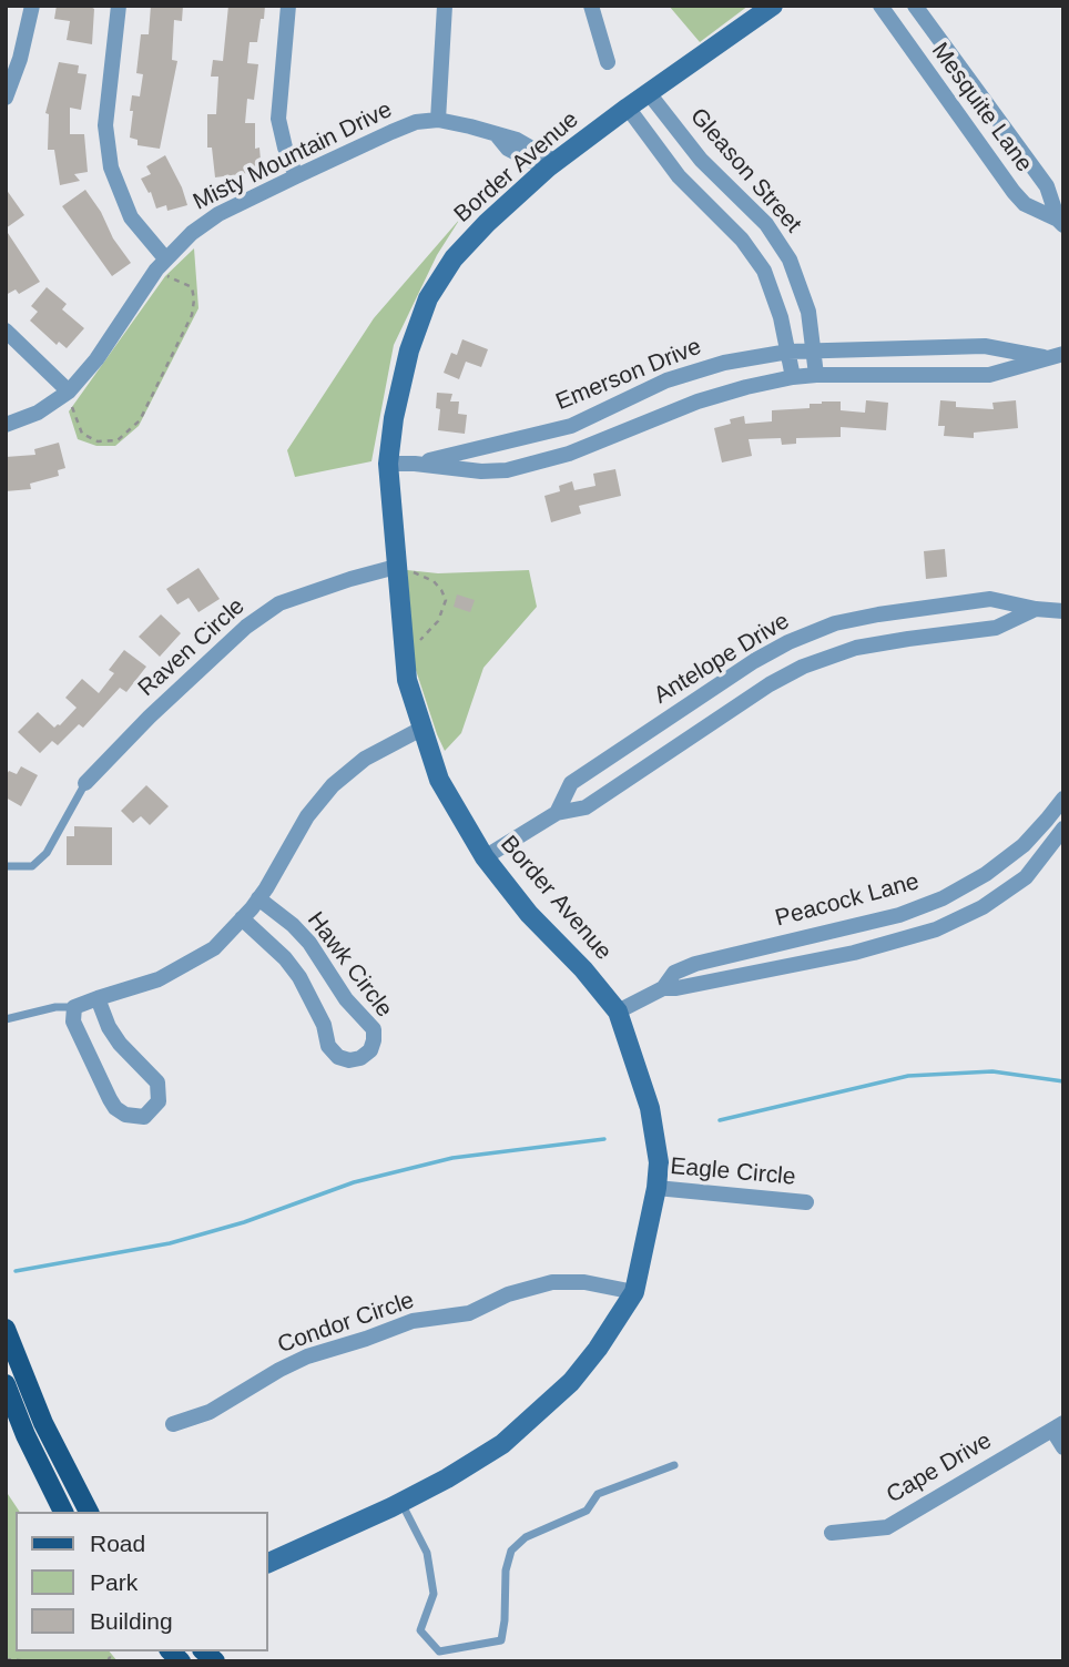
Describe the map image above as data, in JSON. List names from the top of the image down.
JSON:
{
  "streets": {
    "street": [
      "Mesquite Lane",
      "Misty Mountain Drive",
      "Border Avenue",
      "Gleason Street",
      "Emerson Drive",
      "Raven Circle",
      "Antelope Drive",
      "Peacock Lane",
      "Hawk Circle",
      "Eagle Circle",
      "Condor Circle",
      "Cape Drive"
    ]
  },
  "crossings": [
    ["Misty Mountain Drive", "Border Avenue"],
    ["Border Avenue", "Gleason Street"],
    ["Border Avenue", "Emerson Drive"],
    ["Border Avenue", "Raven Circle"],
    ["Border Avenue", "Antelope Drive"],
    ["Border Avenue", "Peacock Lane"],
    ["Border Avenue", "Eagle Circle"],
    ["Border Avenue", "Condor Circle"],
    ["Gleason Street", "Emerson Drive"]
  ],
  "legend": ["Road", "Park", "Building"]
}
